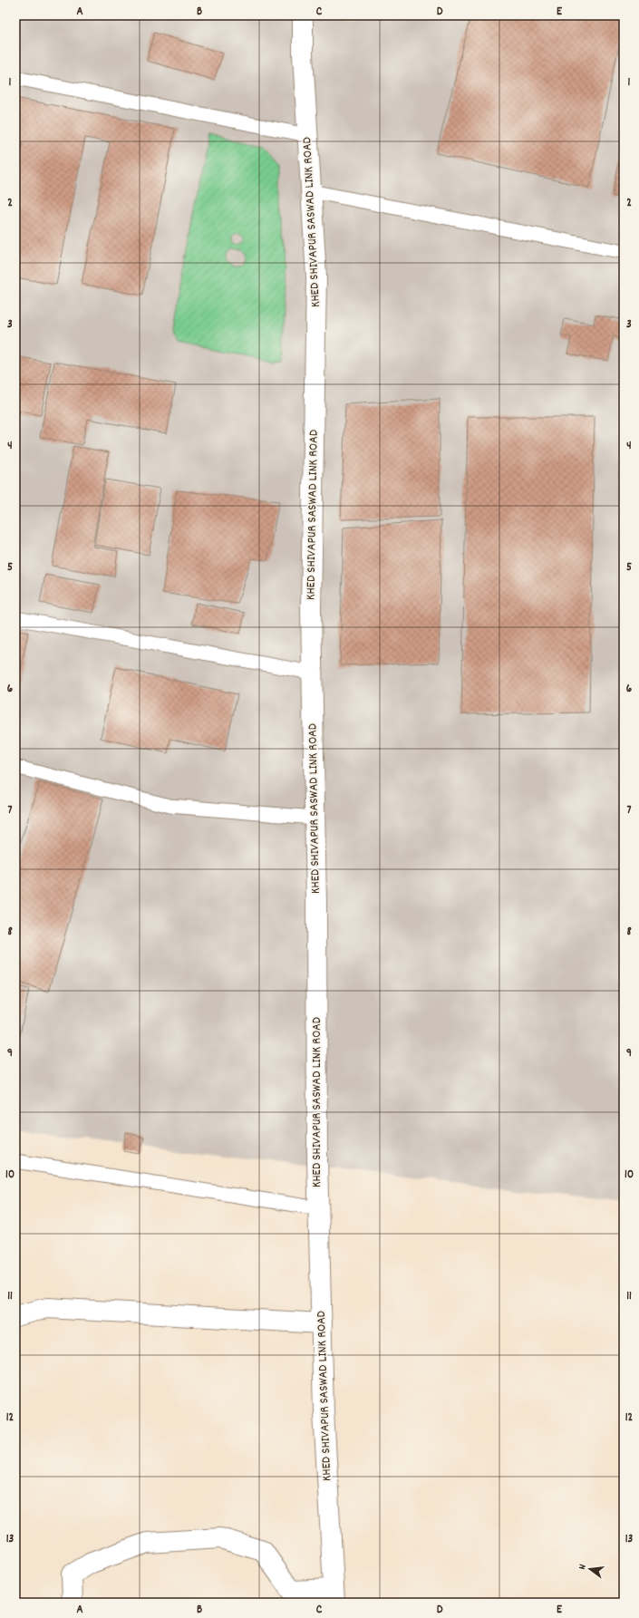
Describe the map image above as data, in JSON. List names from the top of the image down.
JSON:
{
  "streets": {
    "main road": ["KHED SHIVAPUR SASWAD LINK ROAD"]
  },
  "north": "left",
  "grid": {
    "columns": [
      "A",
      "B",
      "C",
      "D",
      "E"
    ],
    "rows": [
      "1",
      "2",
      "3",
      "4",
      "5",
      "6",
      "7",
      "8",
      "9",
      "10",
      "11",
      "12",
      "13"
    ]
  }
}
